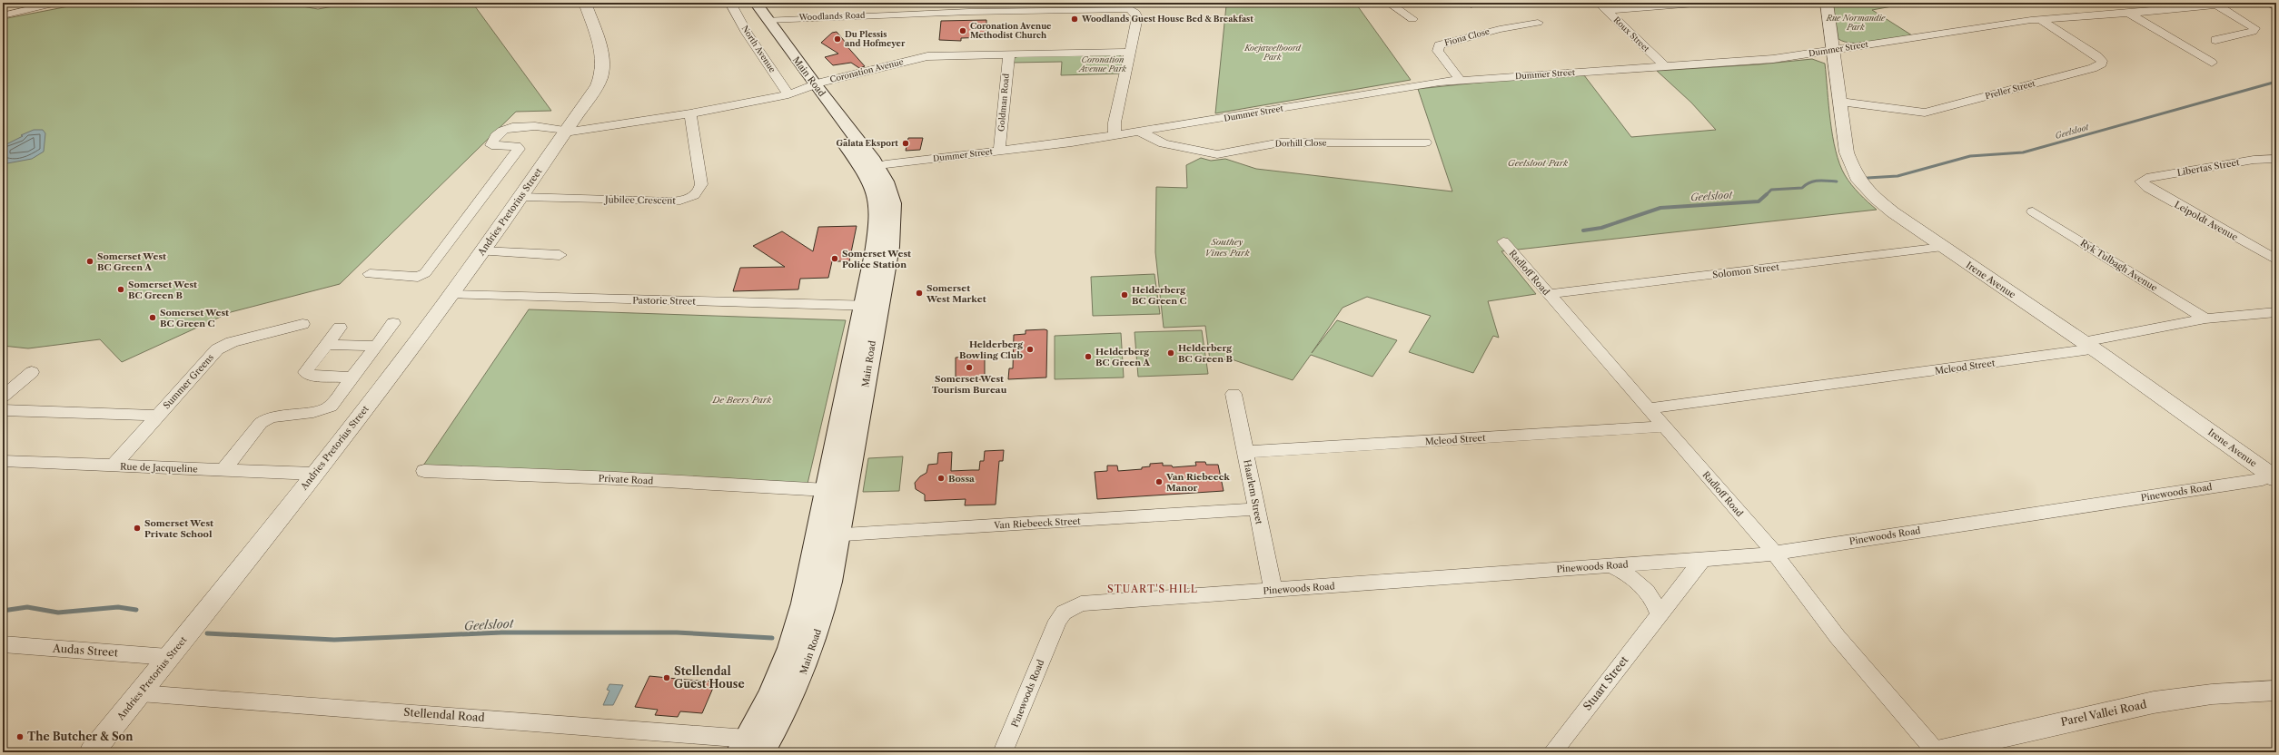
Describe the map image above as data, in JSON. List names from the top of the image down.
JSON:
{
  "streets": {
    "main road": ["Main Road"],
    "street": [
      "Woodlands Road",
      "Roux Street",
      "Fiona Close",
      "North Avenue",
      "Dummer Street",
      "Coronation Avenue",
      "Preller Street",
      "Goldman Road",
      "Dorhill Close",
      "Libertas Street",
      "Jubilee Crescent",
      "Andries Pretorius Street",
      "Leipoldt Avenue",
      "Ryk Tulbagh Avenue",
      "Solomon Street",
      "Radloff Road",
      "Irene Avenue",
      "Pastorie Street",
      "Mcleod Street",
      "Summer Greens",
      "Rue de Jacqueline",
      "Private Road",
      "Haarlem Street",
      "Pinewoods Road",
      "Van Riebeeck Street",
      "Audas Street",
      "Stuart Street",
      "Parel Vallei Road",
      "Stellendal Road"
    ]
  },
  "crossings": [
    ["Woodlands Road", "Main Road"],
    ["Roux Street", "Dummer Street"],
    ["Fiona Close", "Dummer Street"],
    ["North Avenue", "Coronation Avenue"],
    ["Dummer Street", "Main Road"],
    ["Dummer Street", "Preller Street"],
    ["Dummer Street", "Goldman Road"],
    ["Dummer Street", "Dorhill Close"],
    ["Dummer Street", "Irene Avenue"],
    ["Coronation Avenue", "Main Road"],
    ["Coronation Avenue", "Goldman Road"],
    ["Coronation Avenue", "Jubilee Crescent"],
    ["Coronation Avenue", "Andries Pretorius Street"],
    ["Main Road", "Pastorie Street"],
    ["Main Road", "Private Road"],
    ["Main Road", "Van Riebeeck Street"],
    ["Main Road", "Stellendal Road"],
    ["Preller Street", "Irene Avenue"],
    ["Libertas Street", "Leipoldt Avenue"],
    ["Jubilee Crescent", "Andries Pretorius Street"],
    ["Andries Pretorius Street", "Pastorie Street"],
    ["Andries Pretorius Street", "Rue de Jacqueline"],
    ["Andries Pretorius Street", "Audas Street"],
    ["Andries Pretorius Street", "Stellendal Road"],
    ["Ryk Tulbagh Avenue", "Mcleod Street"],
    ["Solomon Street", "Radloff Road"],
    ["Solomon Street", "Irene Avenue"],
    ["Radloff Road", "Mcleod Street"],
    ["Radloff Road", "Pinewoods Road"],
    ["Radloff Road", "Parel Vallei Road"],
    ["Irene Avenue", "Mcleod Street"],
    ["Irene Avenue", "Pinewoods Road"],
    ["Mcleod Street", "Haarlem Street"],
    ["Summer Greens", "Rue de Jacqueline"],
    ["Haarlem Street", "Pinewoods Road"],
    ["Haarlem Street", "Van Riebeeck Street"],
    ["Pinewoods Road", "Stuart Street"]
  ],
  "districts": ["STUART'S HILL"],
  "water": ["Geelsloot"],
  "parks": [
    "Rue Normandie Park",
    "Koejawelboord Park",
    "Coronation Avenue Park",
    "Geelsloot Park",
    "Southey Vines Park",
    "De Beers Park"
  ],
  "places": [
    "Woodlands Guest House Bed & Breakfast",
    "Coronation Avenue Methodist Church",
    "Du Plessis and Hofmeyer",
    "Galata Eksport",
    "Somerset West Police Station",
    "Somerset West BC Green A",
    "Somerset West BC Green B",
    "Somerset West Market",
    "Helderberg BC Green C",
    "Somerset West BC Green C",
    "Helderberg Bowling Club",
    "Helderberg BC Green B",
    "Helderberg BC Green A",
    "Somerset West Tourism Bureau",
    "Bossa",
    "Van Riebeeck Manor",
    "Somerset West Private School",
    "Stellendal Guest House",
    "The Butcher & Son"
  ]
}
